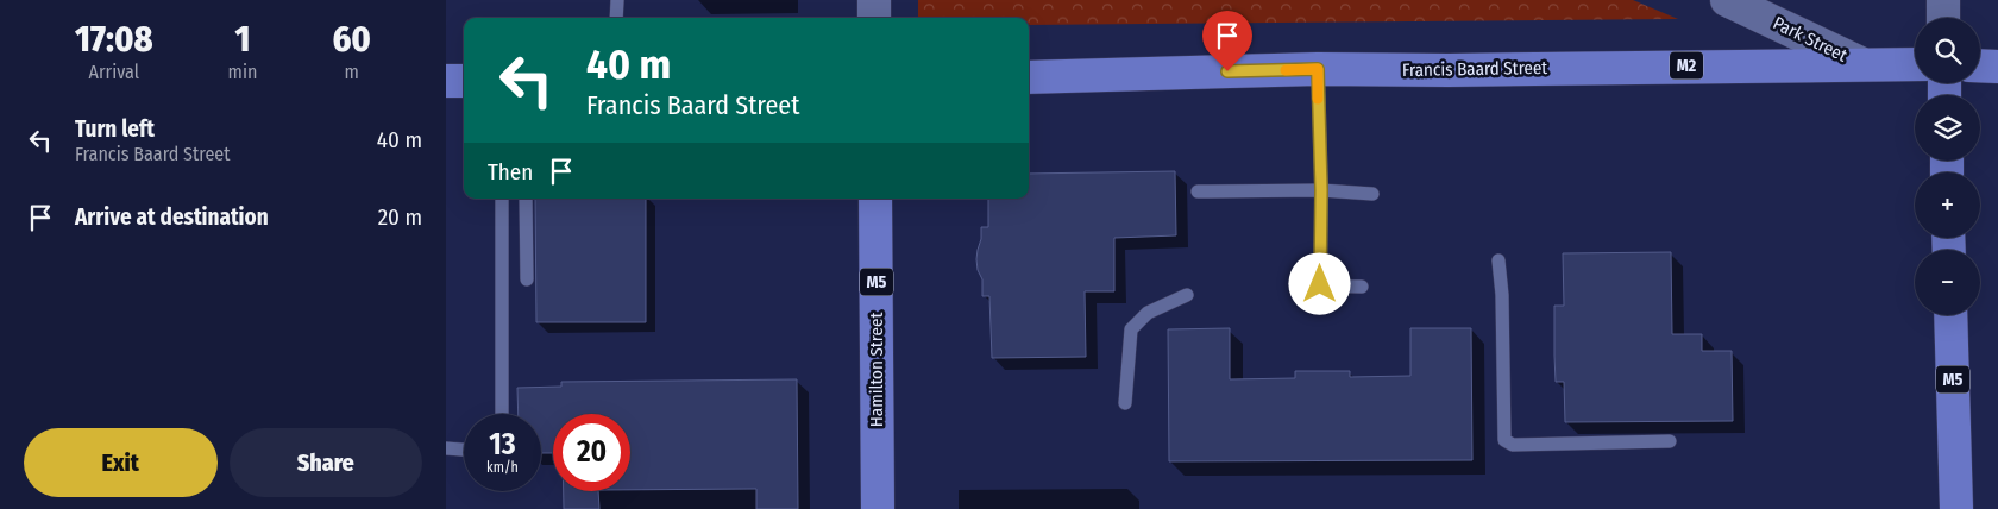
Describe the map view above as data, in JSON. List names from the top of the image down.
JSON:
{
  "streets": {
    "main road": [
      "M2",
      "Francis Baard Street",
      "M5",
      "Hamilton Street"
    ],
    "street": ["Park Street"]
  },
  "crossings": [
    ["Park Street", "Francis Baard Street"]
  ],
  "page": {
    "eta": [
      "17:08",
      "Arrival",
      "1",
      "min",
      "60",
      "m"
    ],
    "map_buttons": ["+", "−"],
    "turn": ["40 m", "Francis Baard Street"],
    "list": [
      {
        "name": "Turn left",
        "note": "Francis Baard Street",
        "value": "40 m"
      },
      {
        "name": "Arrive at destination",
        "value": "20 m"
      }
    ],
    "then": "Then",
    "speed": "13 km/h",
    "limit": "20",
    "buttons": ["Exit", "Share"]
  }
}
